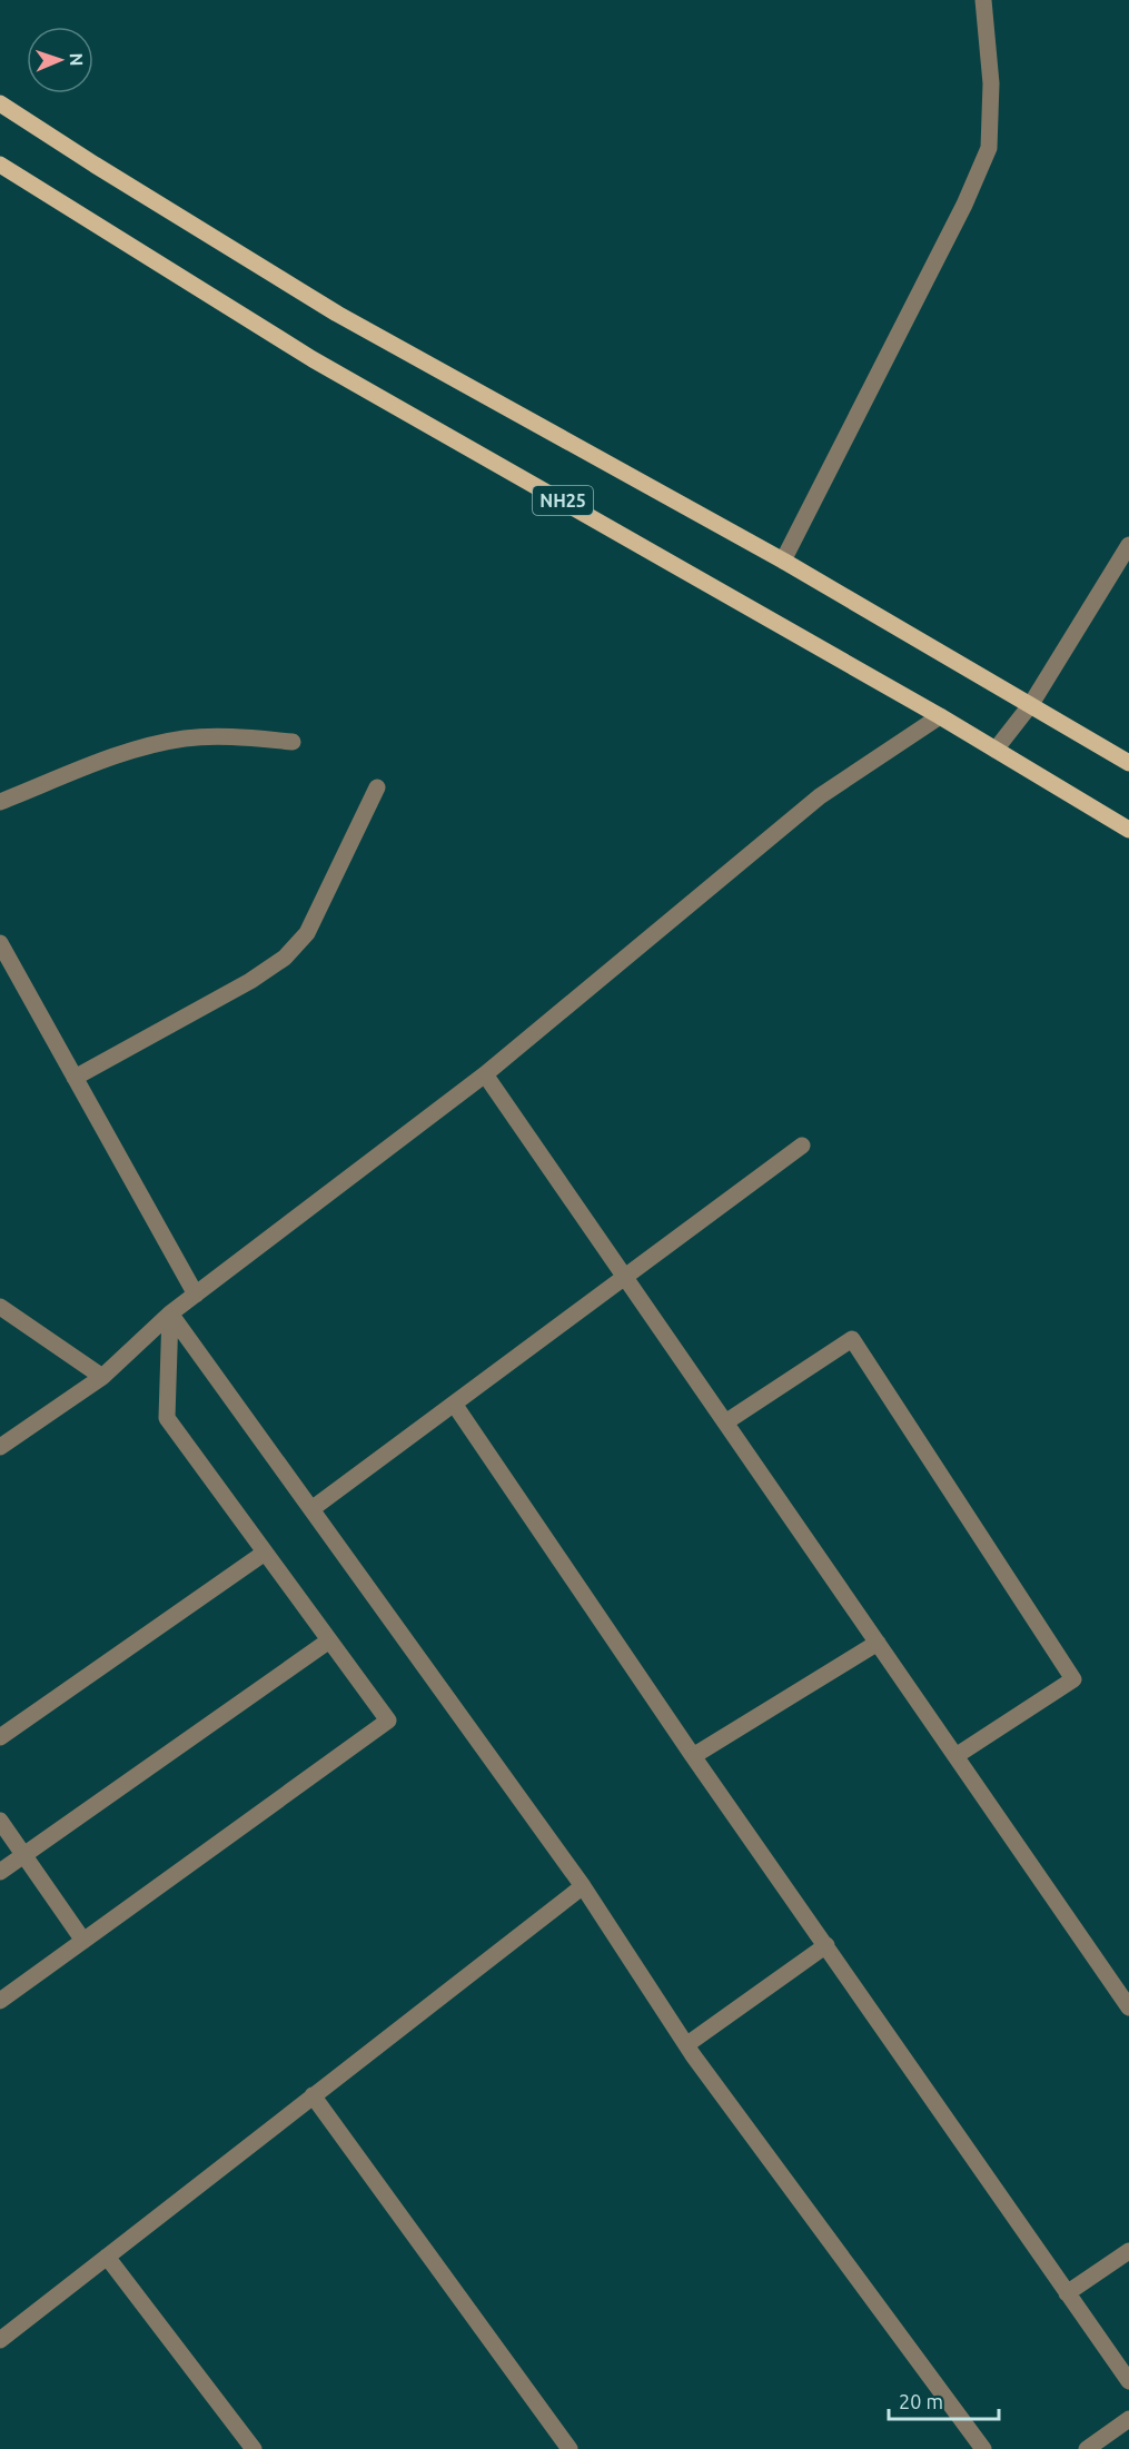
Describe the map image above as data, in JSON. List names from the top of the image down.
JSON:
{
  "streets": {
    "main road": ["NH25"]
  },
  "scale_bar": "20 m",
  "north": "right"
}
